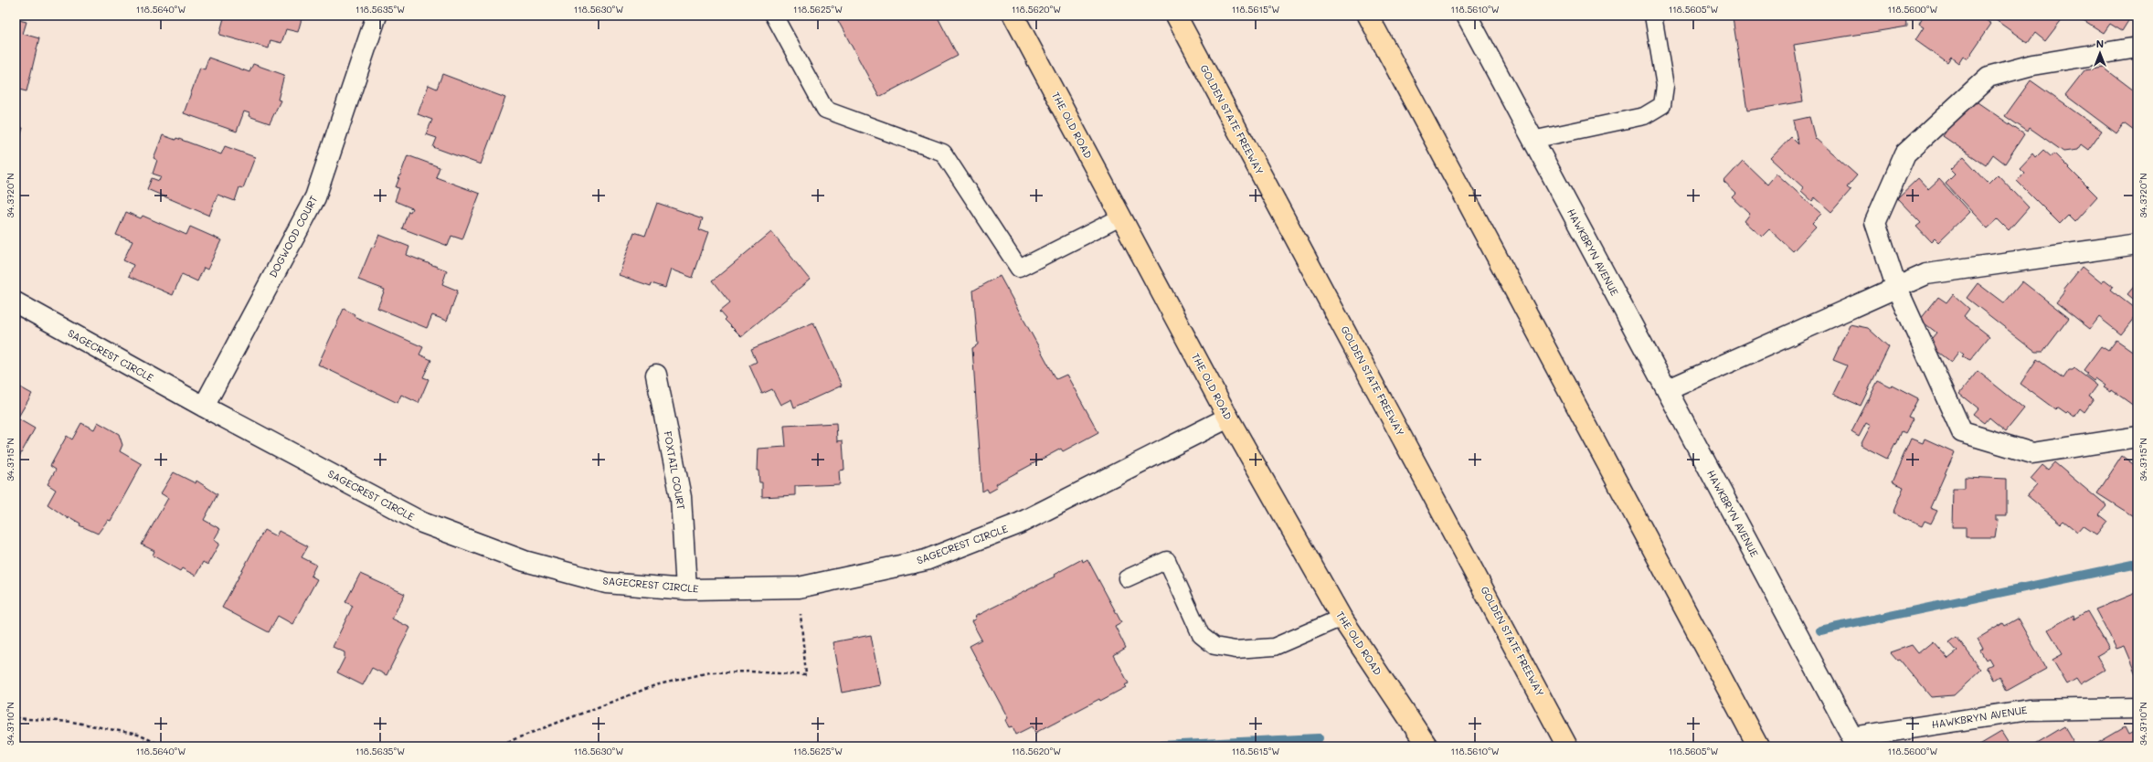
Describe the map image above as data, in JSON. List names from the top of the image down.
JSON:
{
  "streets": {
    "main road": ["GOLDEN STATE FREEWAY", "THE OLD ROAD"],
    "street": [
      "DOGWOOD COURT",
      "HAWKBRYN AVENUE",
      "SAGECREST CIRCLE",
      "FOXTAIL COURT"
    ]
  },
  "crossings": [
    ["THE OLD ROAD", "SAGECREST CIRCLE"],
    ["DOGWOOD COURT", "SAGECREST CIRCLE"],
    ["SAGECREST CIRCLE", "FOXTAIL COURT"]
  ],
  "north": "top",
  "coordinates": [
    "118.5640°W",
    "118.5635°W",
    "118.5630°W",
    "118.5625°W",
    "118.5620°W",
    "118.5615°W",
    "118.5610°W",
    "118.5605°W",
    "118.5600°W",
    "34.3720°N",
    "34.3715°N",
    "34.3710°N"
  ]
}
